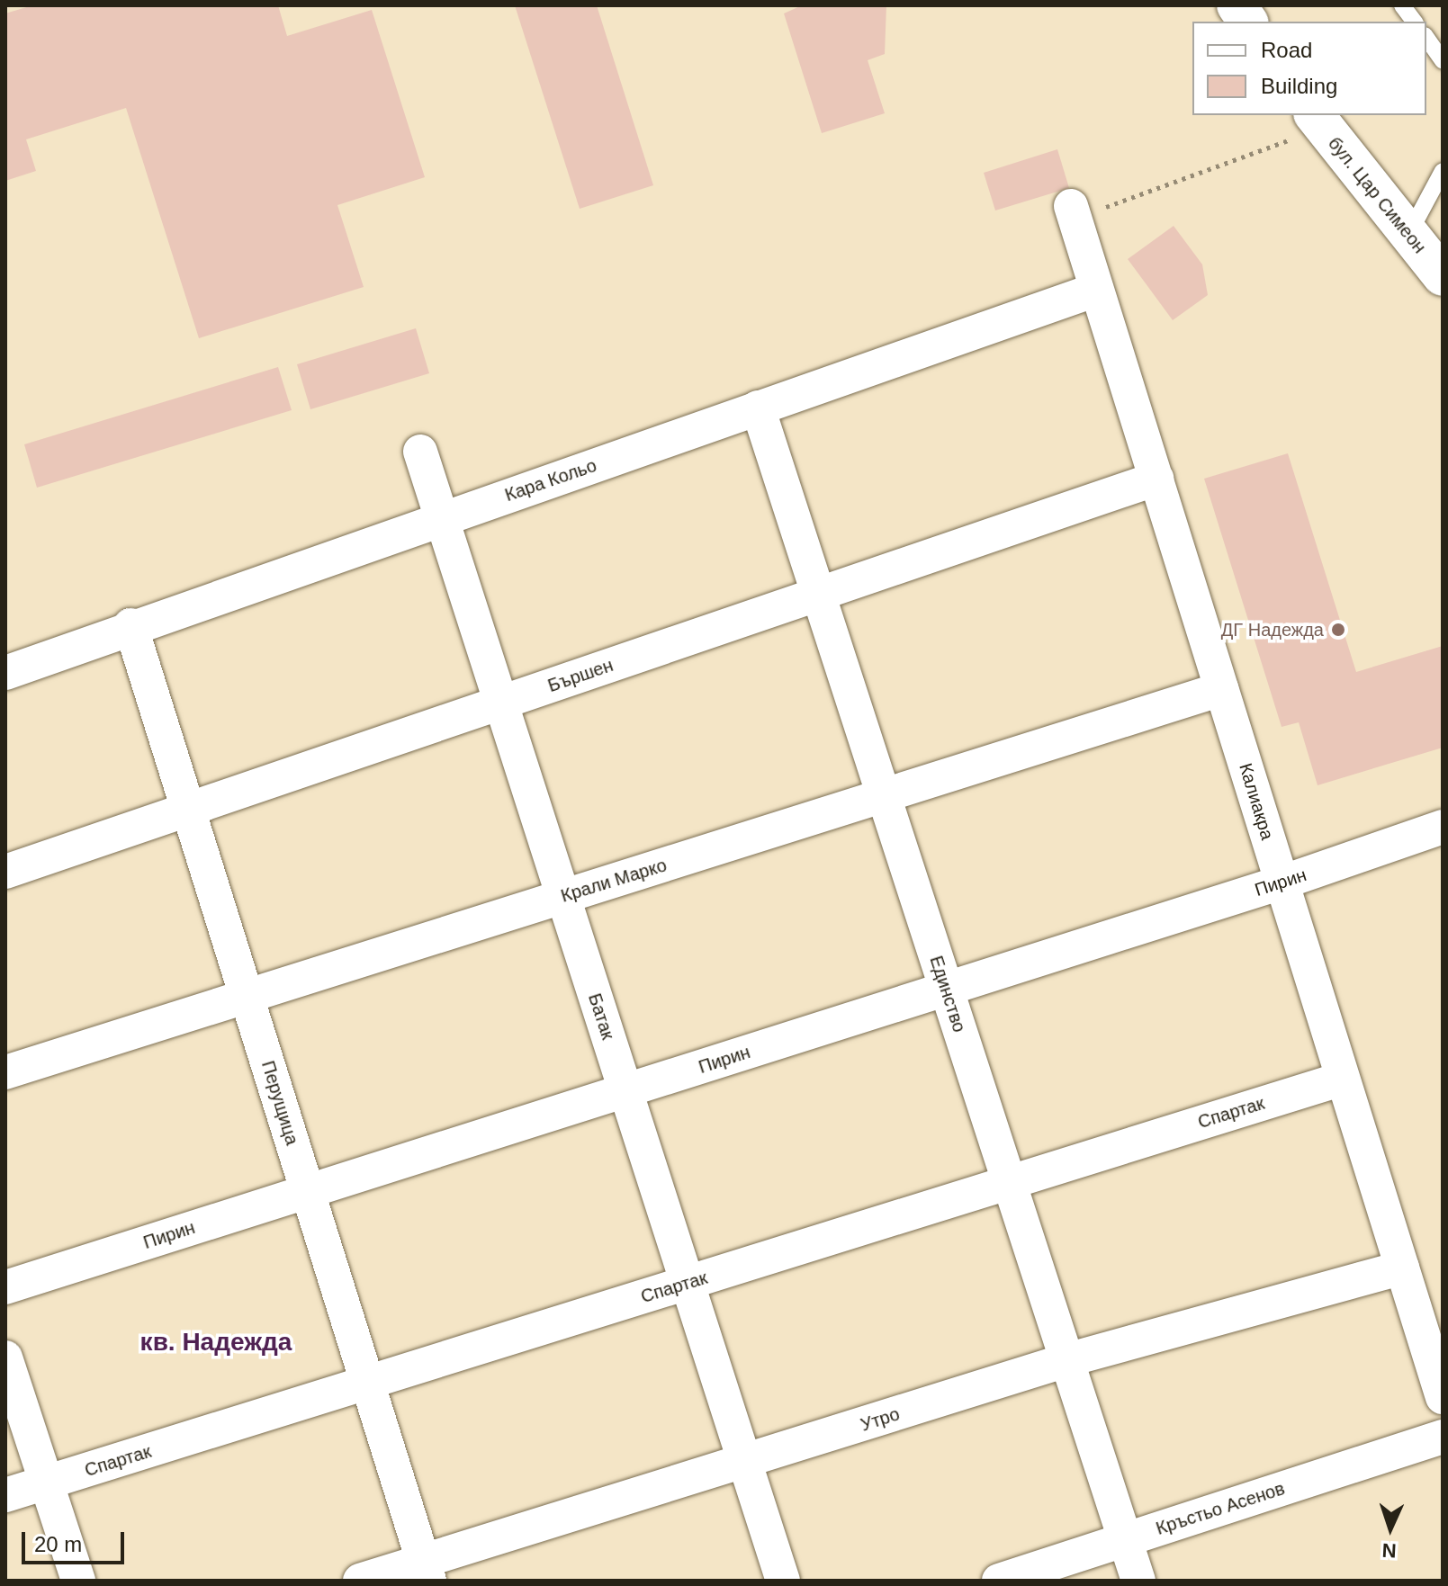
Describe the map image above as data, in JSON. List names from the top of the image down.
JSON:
{
  "streets": {
    "main road": ["бул. Цар Симеон"],
    "street": [
      "Кара Кольо",
      "Бършен",
      "Калиакра",
      "Крали Марко",
      "Пирин",
      "Единство",
      "Батак",
      "Перущица",
      "Спартак",
      "Утро",
      "Кръстьо Асенов"
    ]
  },
  "crossings": [
    ["Кара Кольо", "Калиакра"],
    ["Кара Кольо", "Единство"],
    ["Кара Кольо", "Батак"],
    ["Кара Кольо", "Перущица"],
    ["Бършен", "Калиакра"],
    ["Бършен", "Единство"],
    ["Бършен", "Батак"],
    ["Бършен", "Перущица"],
    ["Калиакра", "Крали Марко"],
    ["Калиакра", "Пирин"],
    ["Калиакра", "Спартак"],
    ["Калиакра", "Утро"],
    ["Крали Марко", "Единство"],
    ["Крали Марко", "Батак"],
    ["Крали Марко", "Перущица"],
    ["Пирин", "Единство"],
    ["Пирин", "Батак"],
    ["Пирин", "Перущица"],
    ["Единство", "Спартак"],
    ["Единство", "Утро"],
    ["Единство", "Кръстьо Асенов"],
    ["Батак", "Спартак"],
    ["Батак", "Утро"],
    ["Перущица", "Спартак"],
    ["Перущица", "Утро"]
  ],
  "districts": ["кв. Надежда"],
  "places": ["ДГ Надежда"],
  "legend": ["Road", "Building"],
  "scale_bar": "20 m",
  "north": "bottom"
}
